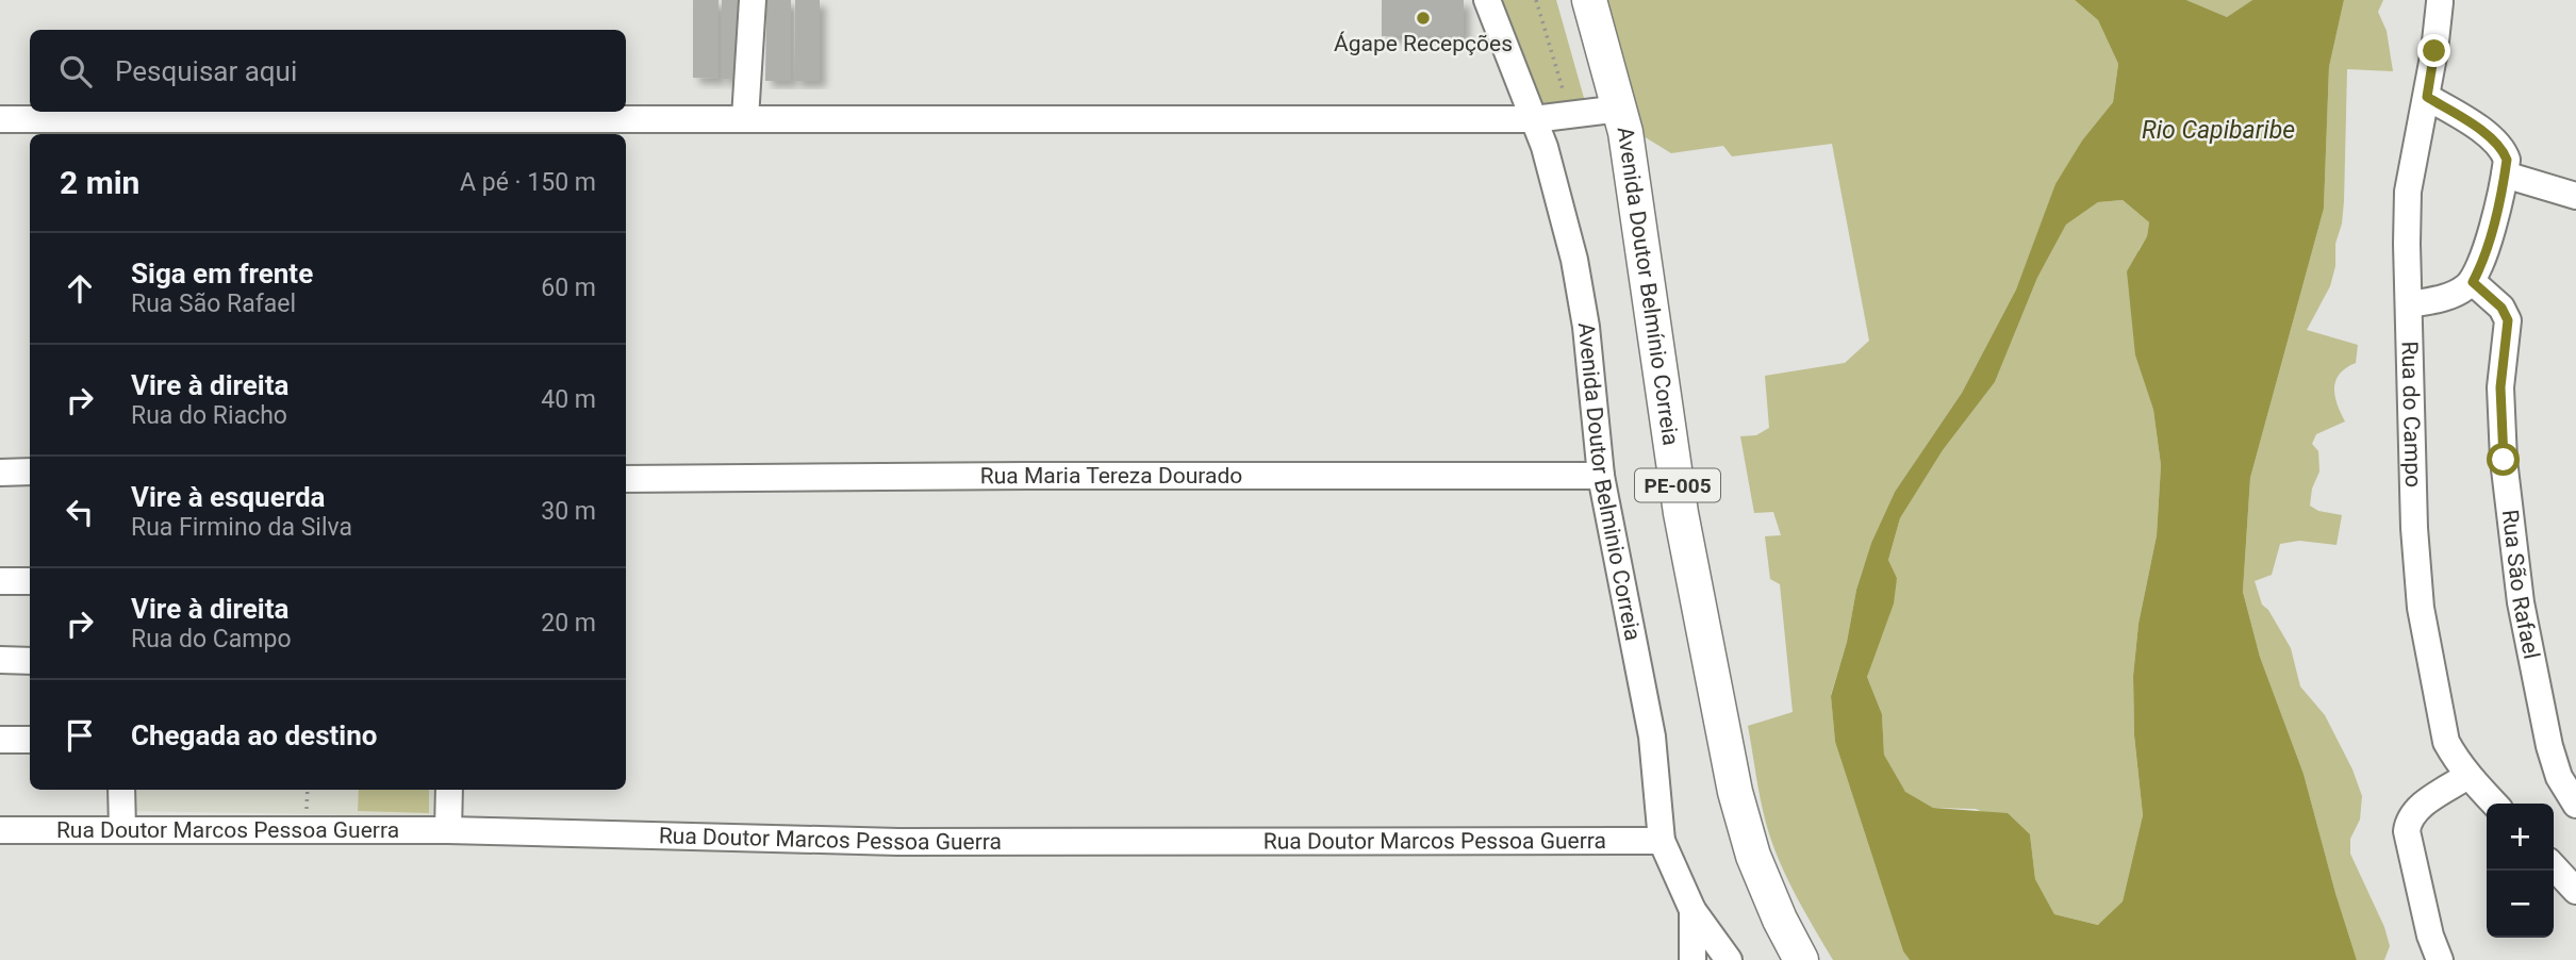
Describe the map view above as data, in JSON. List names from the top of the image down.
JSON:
{
  "streets": {
    "main road": ["Avenida Doutor Belmínio Correia", "PE-005"],
    "street": [
      "Rua do Campo",
      "Rua Maria Tereza Dourado",
      "Avenida Doutor Belminio Correia",
      "Rua São Rafael",
      "Rua Doutor Marcos Pessoa Guerra"
    ]
  },
  "crossings": [
    ["Rua Maria Tereza Dourado", "Avenida Doutor Belminio Correia"],
    ["Avenida Doutor Belminio Correia", "Rua Doutor Marcos Pessoa Guerra"]
  ],
  "water": ["Rio Capibaribe"],
  "places": ["Ágape Recepções"],
  "page": {
    "search": "Pesquisar aqui",
    "heading": ["2 min", "A pé · 150 m"],
    "list": [
      ["Siga em frente", "Rua São Rafael", "60 m"],
      ["Vire à direita", "Rua do Riacho", "40 m"],
      ["Vire à esquerda", "Rua Firmino da Silva", "30 m"],
      ["Vire à direita", "Rua do Campo", "20 m"],
      "Chegada ao destino"
    ],
    "map_buttons": ["+", "−"]
  }
}
